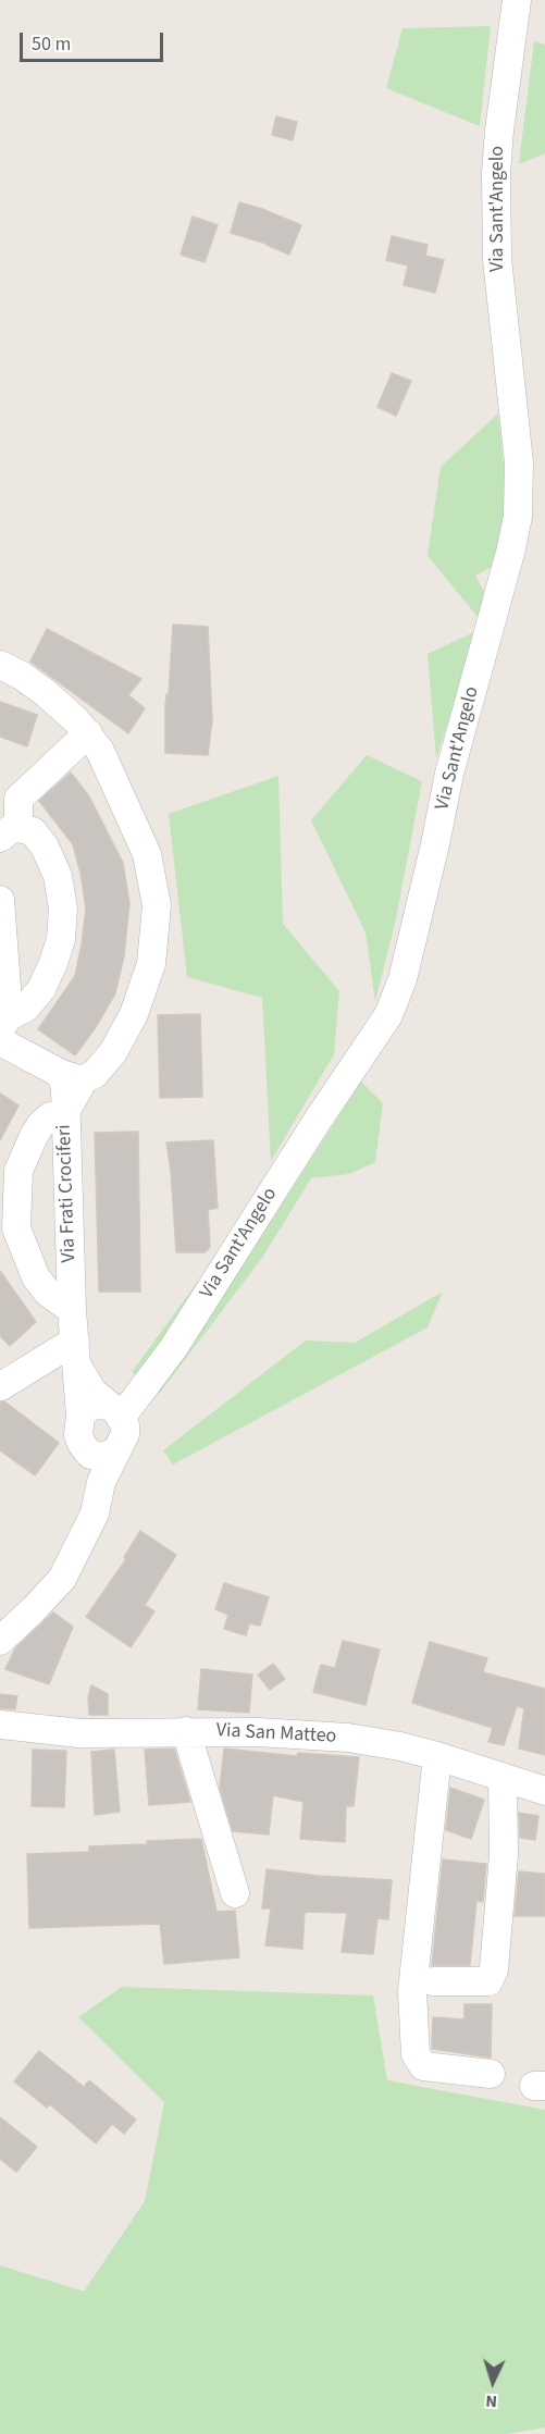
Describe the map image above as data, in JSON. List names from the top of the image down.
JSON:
{
  "streets": {
    "street": ["Via Sant'Angelo", "Via Frati Crociferi", "Via San Matteo"]
  },
  "crossings": [
    ["Via Sant'Angelo", "Via Frati Crociferi"]
  ],
  "scale_bar": "50 m",
  "north": "bottom"
}
